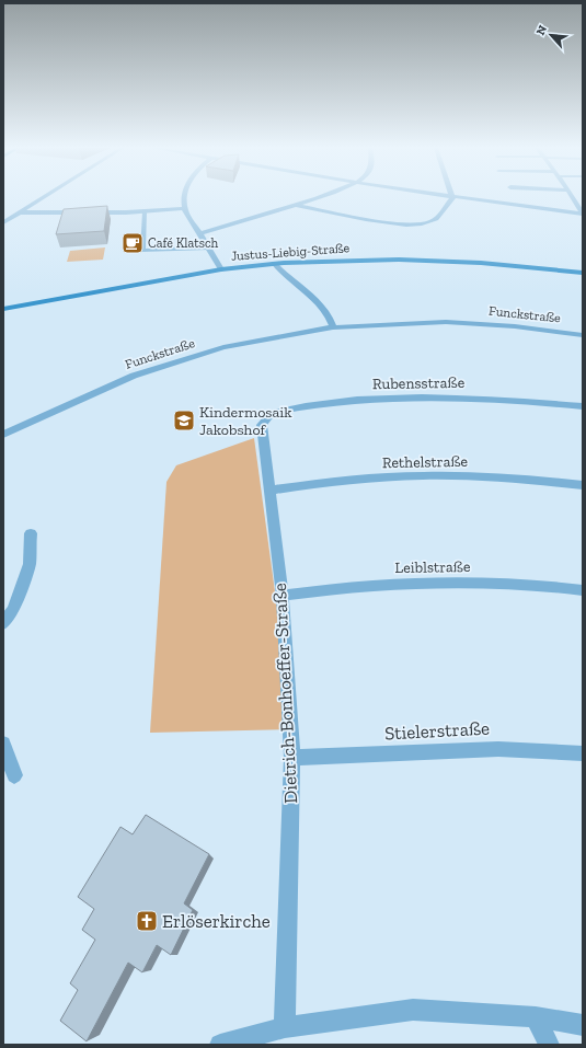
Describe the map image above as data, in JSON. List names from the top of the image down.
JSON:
{
  "streets": {
    "main road": ["Justus-Liebig-Straße"],
    "street": [
      "Funckstraße",
      "Rubensstraße",
      "Rethelstraße",
      "Leiblstraße",
      "Dietrich-Bonhoeffer-Straße",
      "Stielerstraße"
    ]
  },
  "crossings": [
    ["Rubensstraße", "Dietrich-Bonhoeffer-Straße"],
    ["Rethelstraße", "Dietrich-Bonhoeffer-Straße"],
    ["Leiblstraße", "Dietrich-Bonhoeffer-Straße"],
    ["Dietrich-Bonhoeffer-Straße", "Stielerstraße"]
  ],
  "places": {
    "cafe": ["Café Klatsch"],
    "school or university": ["Kindermosaik Jakobshof"],
    "church": ["Erlöserkirche"]
  },
  "north": "top left"
}
